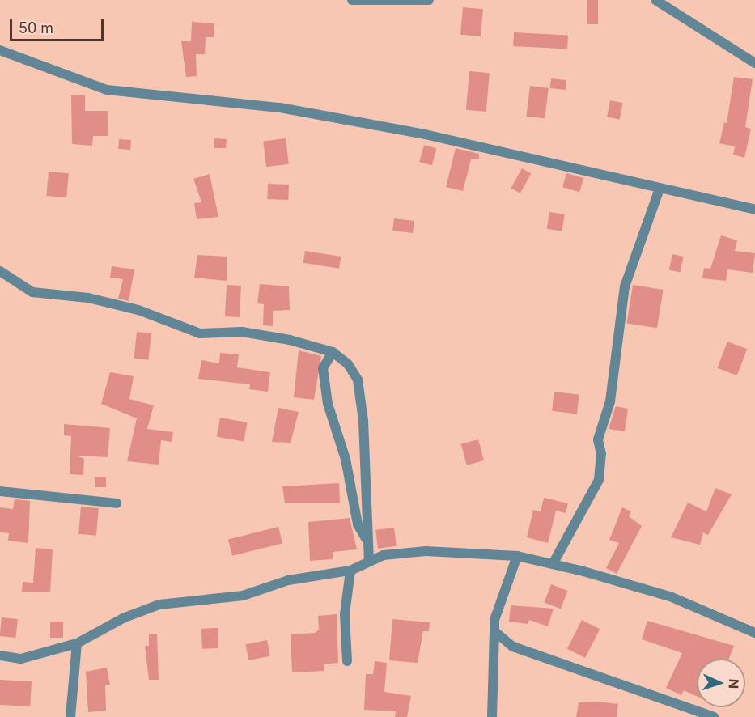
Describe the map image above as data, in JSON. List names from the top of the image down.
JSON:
{
  "scale_bar": "50 m",
  "north": "right"
}
